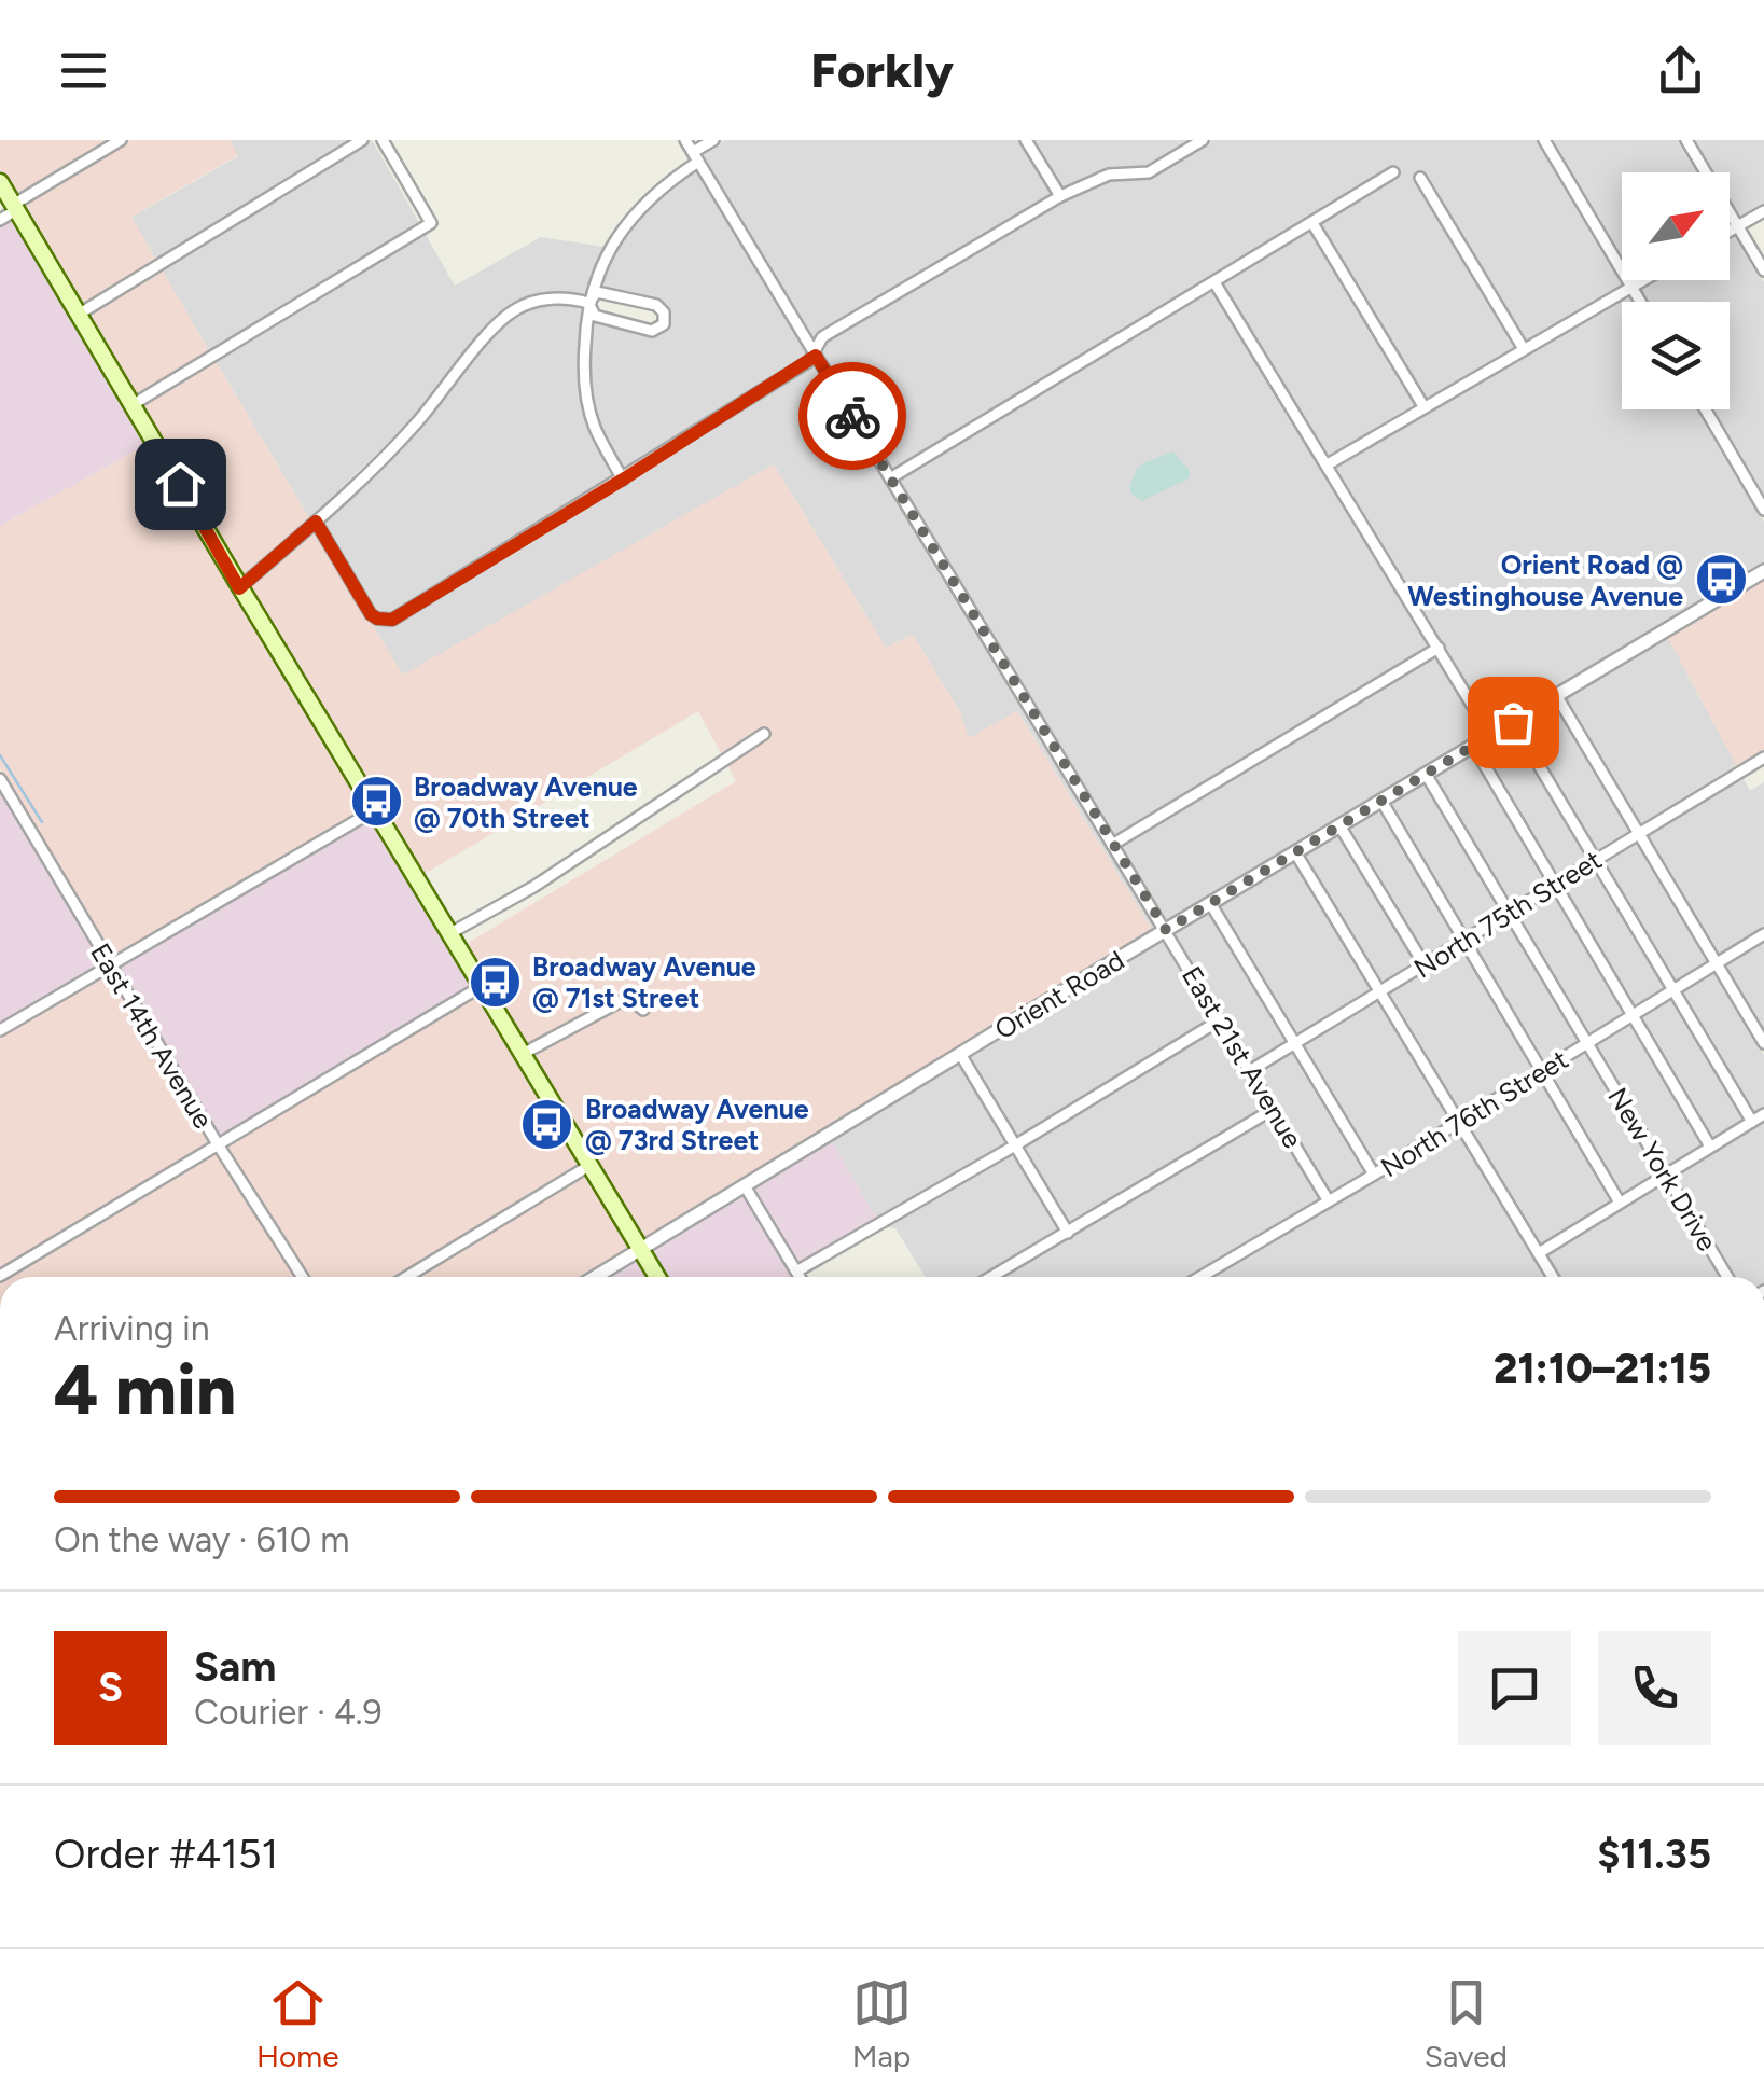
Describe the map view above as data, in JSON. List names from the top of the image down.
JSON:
{
  "streets": {
    "street": [
      "North 75th Street",
      "Orient Road",
      "East 14th Avenue",
      "East 21st Avenue",
      "North 76th Street",
      "New York Drive"
    ]
  },
  "crossings": [
    ["North 75th Street", "East 21st Avenue"],
    ["North 75th Street", "New York Drive"],
    ["Orient Road", "East 21st Avenue"],
    ["Orient Road", "New York Drive"],
    ["East 21st Avenue", "North 76th Street"],
    ["North 76th Street", "New York Drive"]
  ],
  "places": {
    "bus stop": [
      "Orient Road @ Westinghouse Avenue",
      "Broadway Avenue @ 70th Street",
      "Broadway Avenue @ 71st Street",
      "Broadway Avenue @ 73rd Street"
    ]
  },
  "north": "top right",
  "page": {
    "header": "Forkly",
    "heading": ["4 min", "Arriving in", "21:10–21:15"],
    "panel": [
      "Sam",
      "Courier · 4.9",
      "Order #4151",
      "$11.35"
    ],
    "bar": "On the way · 610 m",
    "round": "S",
    "tabs": ["Home", "Map", "Saved"]
  }
}
